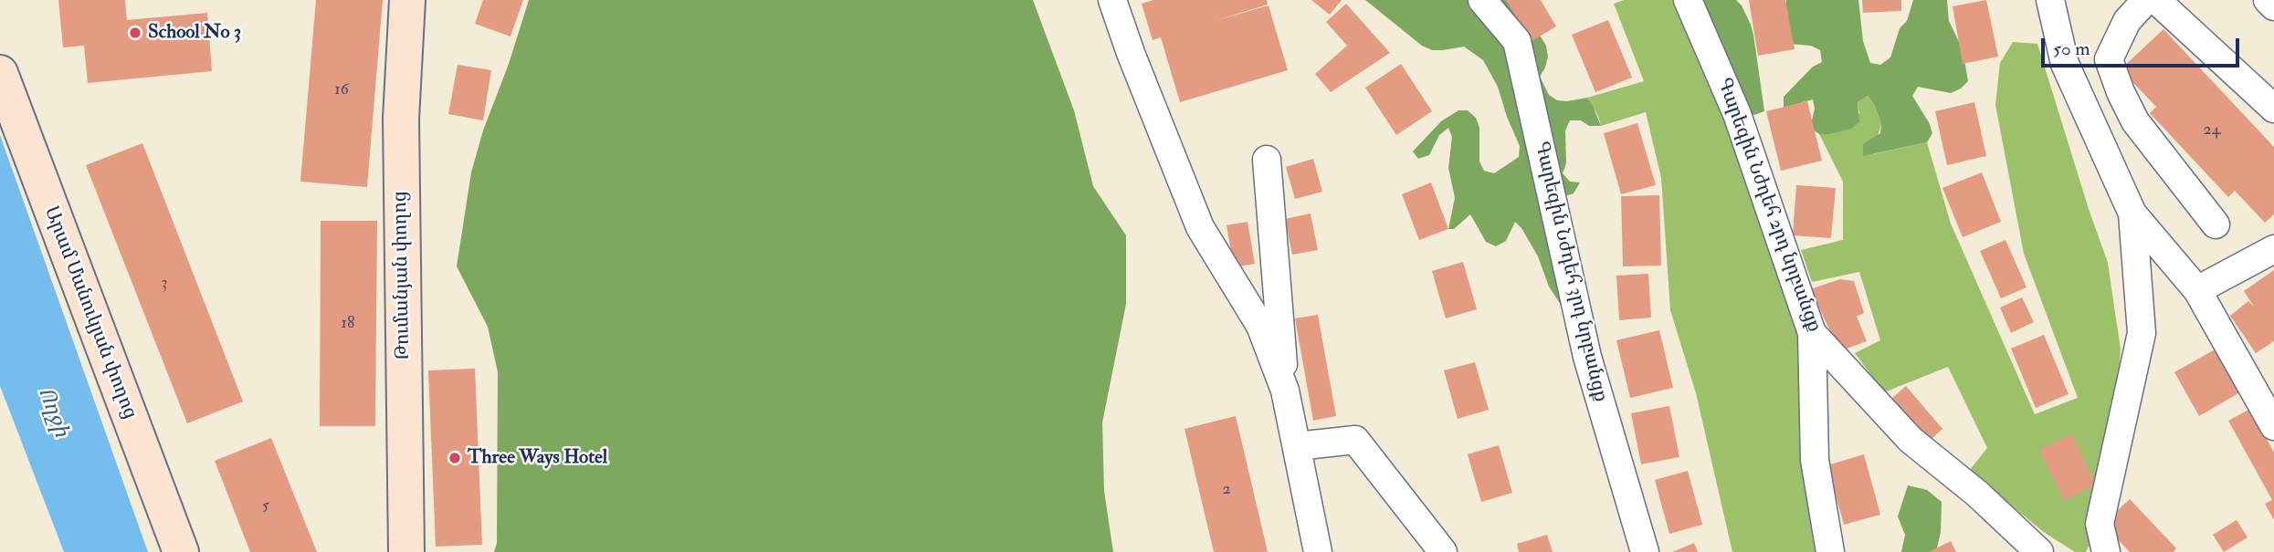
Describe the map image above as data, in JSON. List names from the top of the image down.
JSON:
{
  "streets": {
    "street": [
      "Գարեգին Նժդեհ 2րդ նրբանցք",
      "Գարեգին Նժդեհ 3րդ նրբանցք",
      "Թումանյան փողոց",
      "Արամ Մանուկյան փողոց"
    ]
  },
  "water": ["Ողջի"],
  "places": ["School No 3", "Three Ways Hotel"],
  "house_numbers": [
    "16",
    "24",
    "3",
    "18",
    "2",
    "5"
  ],
  "scale_bar": "50 m"
}
